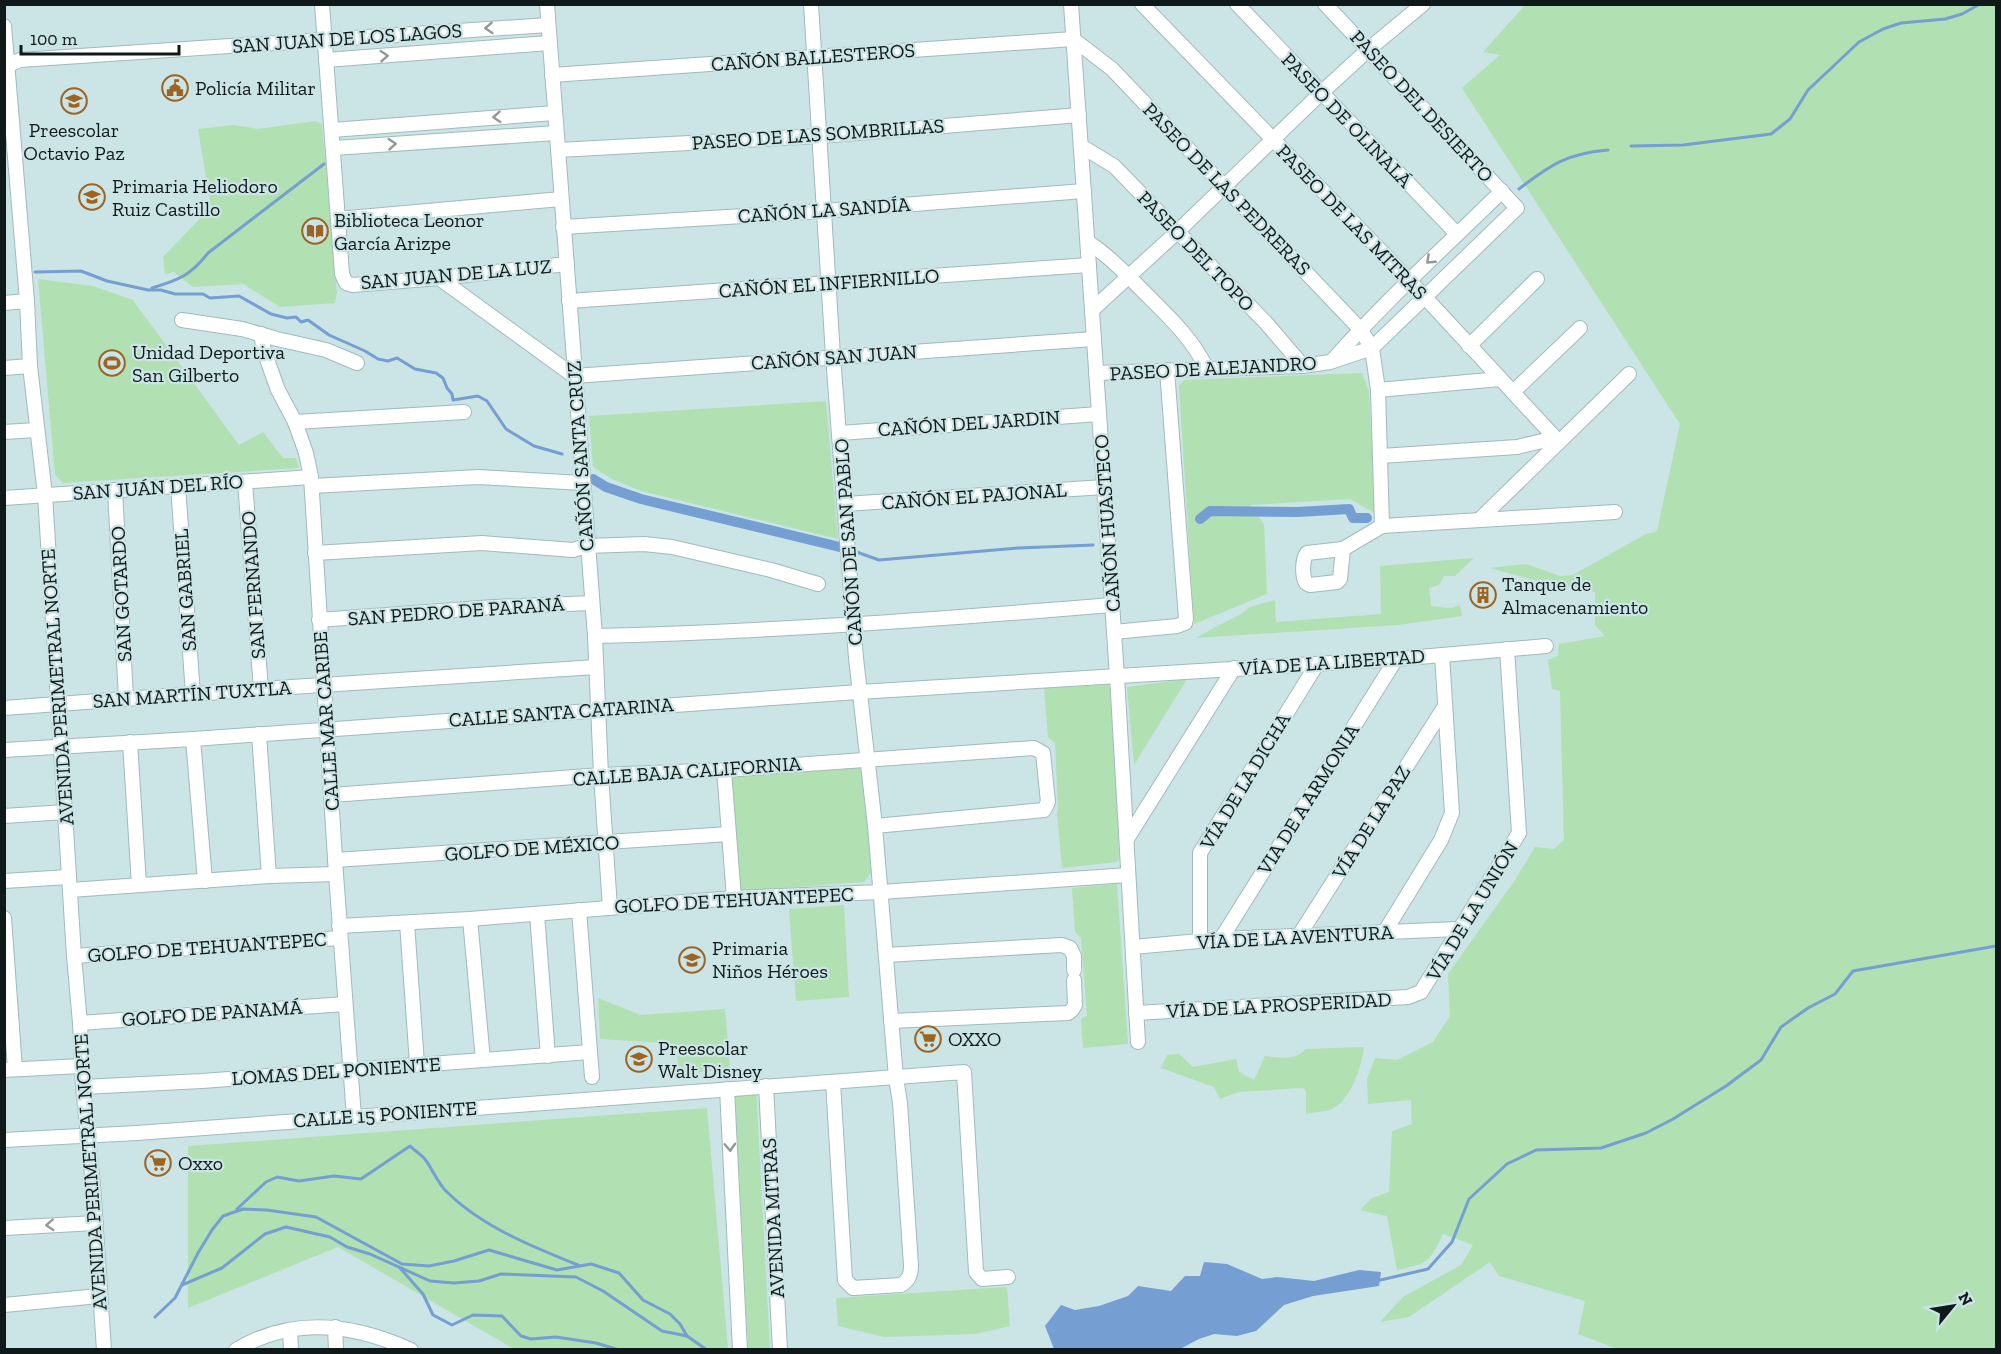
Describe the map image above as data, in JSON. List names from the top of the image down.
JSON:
{
  "streets": {
    "street": [
      "SAN JUAN DE LOS LAGOS",
      "CAÑÓN BALLESTEROS",
      "PASEO DEL DESIERTO",
      "PASEO DE OLINALÁ",
      "PASEO DE LAS SOMBRILLAS",
      "PASEO DE LAS PEDRERAS",
      "CAÑÓN LA SANDÍA",
      "PASEO DE LAS MITRAS",
      "PASEO DEL TOPO",
      "SAN JUAN DE LA LUZ",
      "CAÑÓN EL INFIERNILLO",
      "CAÑÓN SAN JUAN",
      "PASEO DE ALEJANDRO",
      "CAÑÓN DEL JARDIN",
      "CAÑÓN SANTA CRUZ",
      "SAN JUÁN DEL RÍO",
      "CAÑÓN EL PAJONAL",
      "CAÑÓN HUASTECO",
      "CAÑÓN DE SAN PABLO",
      "SAN FERNANDO",
      "SAN GABRIEL",
      "SAN GOTARDO",
      "SAN PEDRO DE PARANÁ",
      "VÍA DE LA LIBERTAD",
      "AVENIDA PERIMETRAL NORTE",
      "SAN MARTÍN TUXTLA",
      "CALLE SANTA CATARINA",
      "CALLE MAR CARIBE",
      "CALLE BAJA CALIFORNIA",
      "VÍA DE LA DICHA",
      "VIA DE A ARMONIA",
      "VÍA DE LA PAZ",
      "GOLFO DE MÉXICO",
      "GOLFO DE TEHUANTEPEC",
      "VÍA DE LA UNIÓN",
      "VÍA DE LA AVENTURA",
      "VÍA DE LA PROSPERIDAD",
      "GOLFO DE PANAMÁ",
      "LOMAS DEL PONIENTE",
      "CALLE 15 PONIENTE",
      "AVENIDA MITRAS"
    ]
  },
  "crossings": [
    ["SAN JUAN DE LOS LAGOS", "CAÑÓN SANTA CRUZ"],
    ["SAN JUAN DE LOS LAGOS", "AVENIDA PERIMETRAL NORTE"],
    ["CAÑÓN BALLESTEROS", "PASEO DE LAS PEDRERAS"],
    ["CAÑÓN BALLESTEROS", "CAÑÓN SANTA CRUZ"],
    ["CAÑÓN BALLESTEROS", "CAÑÓN HUASTECO"],
    ["CAÑÓN BALLESTEROS", "CAÑÓN DE SAN PABLO"],
    ["PASEO DEL DESIERTO", "PASEO DE ALEJANDRO"],
    ["PASEO DE OLINALÁ", "PASEO DE ALEJANDRO"],
    ["PASEO DE LAS SOMBRILLAS", "CAÑÓN SANTA CRUZ"],
    ["PASEO DE LAS SOMBRILLAS", "CAÑÓN HUASTECO"],
    ["PASEO DE LAS SOMBRILLAS", "CAÑÓN DE SAN PABLO"],
    ["PASEO DE LAS PEDRERAS", "PASEO DE ALEJANDRO"],
    ["PASEO DE LAS PEDRERAS", "CAÑÓN HUASTECO"],
    ["CAÑÓN LA SANDÍA", "CAÑÓN SANTA CRUZ"],
    ["CAÑÓN LA SANDÍA", "CAÑÓN HUASTECO"],
    ["CAÑÓN LA SANDÍA", "CAÑÓN DE SAN PABLO"],
    ["PASEO DE LAS MITRAS", "PASEO DE ALEJANDRO"],
    ["PASEO DEL TOPO", "PASEO DE ALEJANDRO"],
    ["PASEO DEL TOPO", "CAÑÓN HUASTECO"],
    ["SAN JUAN DE LA LUZ", "CAÑÓN SANTA CRUZ"],
    ["CAÑÓN EL INFIERNILLO", "CAÑÓN SANTA CRUZ"],
    ["CAÑÓN EL INFIERNILLO", "CAÑÓN HUASTECO"],
    ["CAÑÓN EL INFIERNILLO", "CAÑÓN DE SAN PABLO"],
    ["CAÑÓN SAN JUAN", "CAÑÓN SANTA CRUZ"],
    ["CAÑÓN SAN JUAN", "CAÑÓN HUASTECO"],
    ["CAÑÓN SAN JUAN", "CAÑÓN DE SAN PABLO"],
    ["PASEO DE ALEJANDRO", "CAÑÓN HUASTECO"],
    ["CAÑÓN DEL JARDIN", "CAÑÓN HUASTECO"],
    ["CAÑÓN DEL JARDIN", "CAÑÓN DE SAN PABLO"],
    ["CAÑÓN SANTA CRUZ", "SAN JUÁN DEL RÍO"],
    ["CAÑÓN SANTA CRUZ", "SAN PEDRO DE PARANÁ"],
    ["CAÑÓN SANTA CRUZ", "SAN MARTÍN TUXTLA"],
    ["CAÑÓN SANTA CRUZ", "CALLE SANTA CATARINA"],
    ["CAÑÓN SANTA CRUZ", "CALLE BAJA CALIFORNIA"],
    ["CAÑÓN SANTA CRUZ", "GOLFO DE MÉXICO"],
    ["CAÑÓN SANTA CRUZ", "GOLFO DE TEHUANTEPEC"],
    ["SAN JUÁN DEL RÍO", "SAN FERNANDO"],
    ["SAN JUÁN DEL RÍO", "SAN GABRIEL"],
    ["SAN JUÁN DEL RÍO", "SAN GOTARDO"],
    ["SAN JUÁN DEL RÍO", "AVENIDA PERIMETRAL NORTE"],
    ["SAN JUÁN DEL RÍO", "CALLE MAR CARIBE"],
    ["CAÑÓN EL PAJONAL", "CAÑÓN HUASTECO"],
    ["CAÑÓN EL PAJONAL", "CAÑÓN DE SAN PABLO"],
    ["CAÑÓN HUASTECO", "VÍA DE LA LIBERTAD"],
    ["CAÑÓN HUASTECO", "CALLE SANTA CATARINA"],
    ["CAÑÓN HUASTECO", "GOLFO DE TEHUANTEPEC"],
    ["CAÑÓN HUASTECO", "VÍA DE LA AVENTURA"],
    ["CAÑÓN HUASTECO", "VÍA DE LA PROSPERIDAD"],
    ["CAÑÓN DE SAN PABLO", "CALLE SANTA CATARINA"],
    ["CAÑÓN DE SAN PABLO", "CALLE BAJA CALIFORNIA"],
    ["CAÑÓN DE SAN PABLO", "GOLFO DE TEHUANTEPEC"],
    ["CAÑÓN DE SAN PABLO", "CALLE 15 PONIENTE"],
    ["SAN FERNANDO", "SAN MARTÍN TUXTLA"],
    ["SAN GABRIEL", "SAN MARTÍN TUXTLA"],
    ["SAN GOTARDO", "SAN MARTÍN TUXTLA"],
    ["SAN PEDRO DE PARANÁ", "CALLE MAR CARIBE"],
    ["VÍA DE LA LIBERTAD", "CALLE SANTA CATARINA"],
    ["VÍA DE LA LIBERTAD", "VÍA DE LA DICHA"],
    ["VÍA DE LA LIBERTAD", "VIA DE A ARMONIA"],
    ["VÍA DE LA LIBERTAD", "VÍA DE LA UNIÓN"],
    ["AVENIDA PERIMETRAL NORTE", "SAN MARTÍN TUXTLA"],
    ["AVENIDA PERIMETRAL NORTE", "CALLE SANTA CATARINA"],
    ["AVENIDA PERIMETRAL NORTE", "GOLFO DE MÉXICO"],
    ["AVENIDA PERIMETRAL NORTE", "GOLFO DE TEHUANTEPEC"],
    ["AVENIDA PERIMETRAL NORTE", "GOLFO DE PANAMÁ"],
    ["AVENIDA PERIMETRAL NORTE", "LOMAS DEL PONIENTE"],
    ["AVENIDA PERIMETRAL NORTE", "CALLE 15 PONIENTE"],
    ["SAN MARTÍN TUXTLA", "CALLE MAR CARIBE"],
    ["CALLE SANTA CATARINA", "CALLE MAR CARIBE"],
    ["CALLE MAR CARIBE", "CALLE BAJA CALIFORNIA"],
    ["CALLE MAR CARIBE", "GOLFO DE MÉXICO"],
    ["CALLE MAR CARIBE", "GOLFO DE TEHUANTEPEC"],
    ["CALLE MAR CARIBE", "GOLFO DE PANAMÁ"],
    ["CALLE MAR CARIBE", "LOMAS DEL PONIENTE"],
    ["CALLE MAR CARIBE", "CALLE 15 PONIENTE"],
    ["VÍA DE LA DICHA", "VÍA DE LA AVENTURA"],
    ["VIA DE A ARMONIA", "VÍA DE LA AVENTURA"],
    ["VÍA DE LA PAZ", "VÍA DE LA AVENTURA"],
    ["VÍA DE LA UNIÓN", "VÍA DE LA AVENTURA"],
    ["VÍA DE LA UNIÓN", "VÍA DE LA PROSPERIDAD"],
    ["CALLE 15 PONIENTE", "AVENIDA MITRAS"]
  ],
  "places": {
    "public building": ["Policía Militar"],
    "school or university": [
      "Preescolar Octavio Paz",
      "Primaria Heliodoro Ruiz Castillo",
      "Primaria Niños Héroes",
      "Preescolar Walt Disney"
    ],
    "library": ["Biblioteca Leonor García Arizpe"],
    "sports": ["Unidad Deportiva San Gilberto"],
    "building": ["Tanque de Almacenamiento"],
    "supermarket": ["OXXO", "Oxxo"]
  },
  "scale_bar": "100 m",
  "north": "top right"
}
